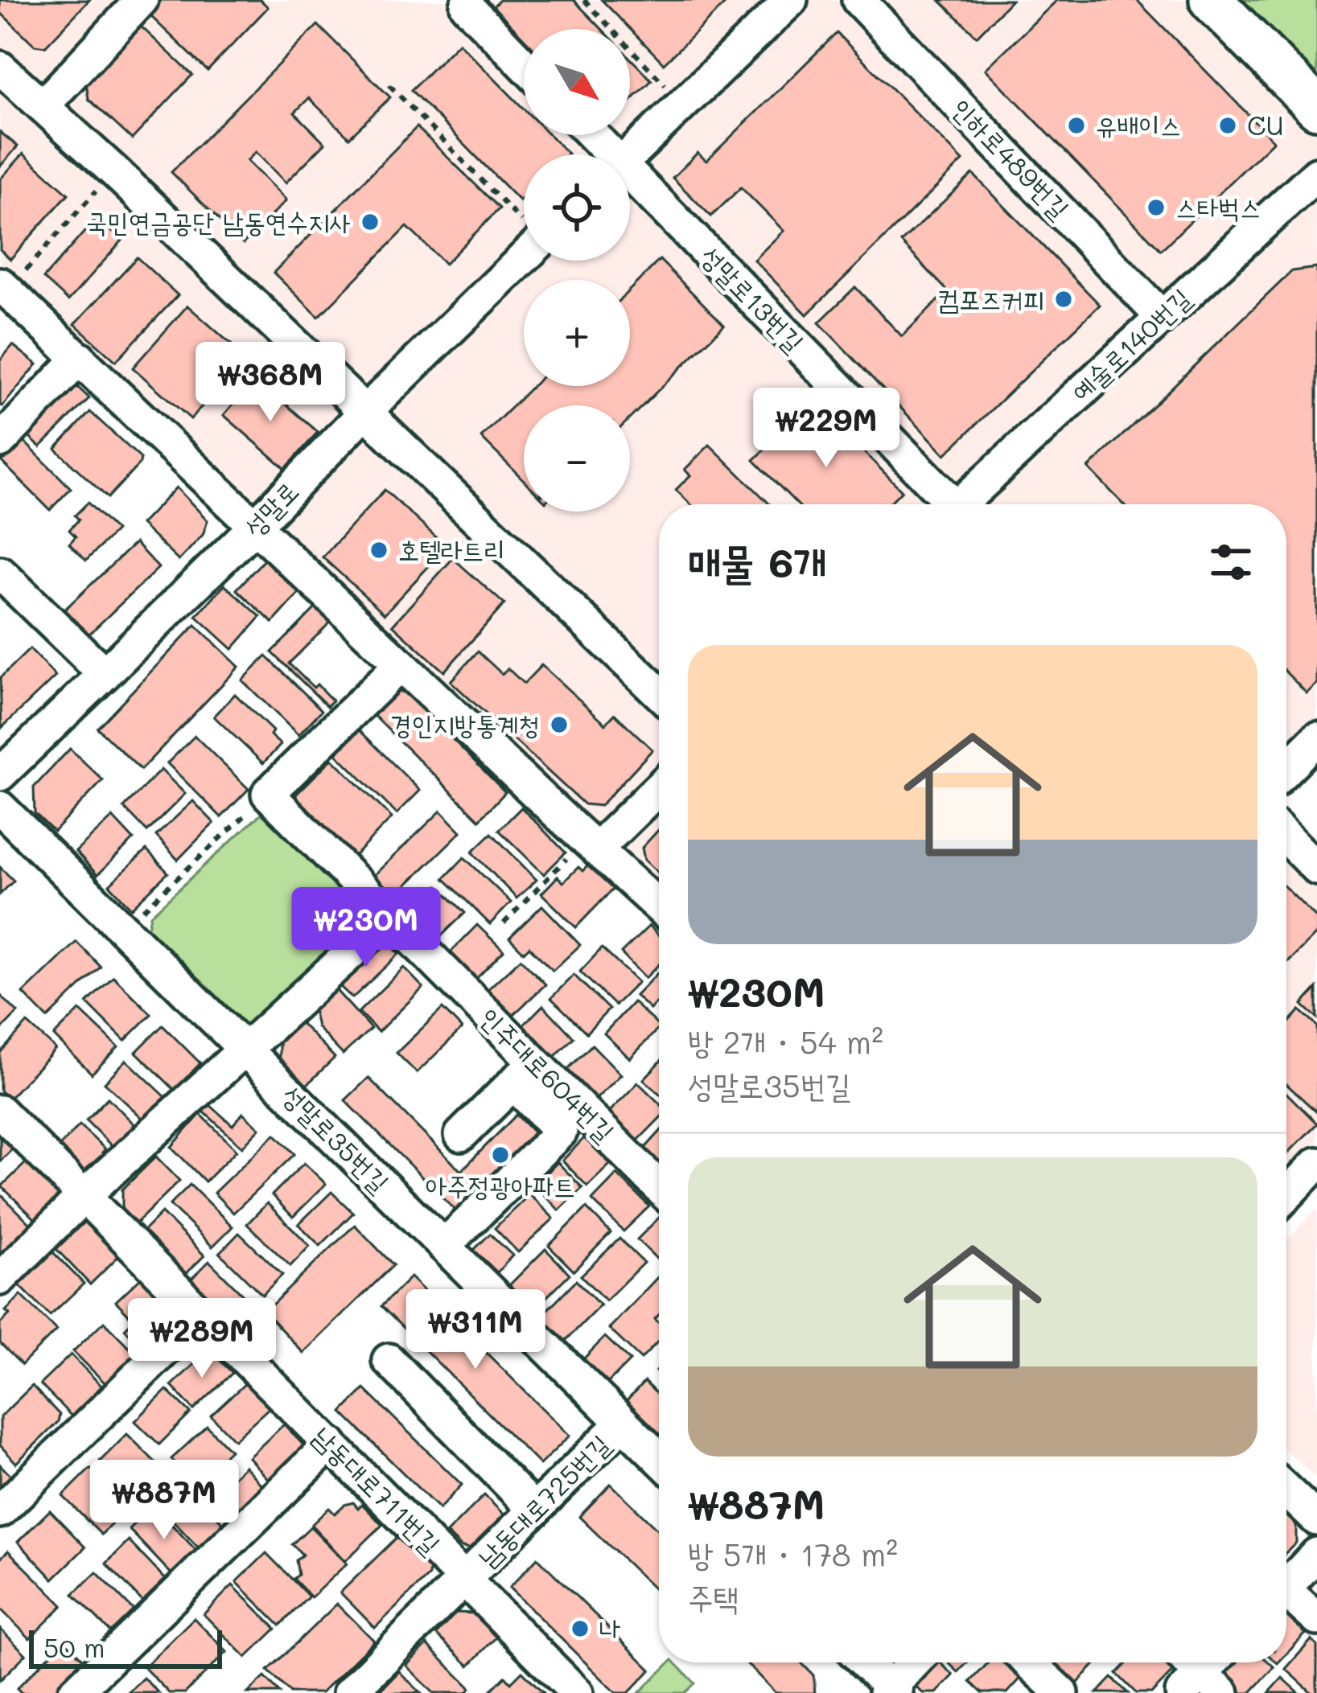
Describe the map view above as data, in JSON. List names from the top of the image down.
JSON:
{
  "streets": {
    "street": [
      "인하로489번길",
      "성말로13번길",
      "예술로140번길",
      "성말로",
      "인주대로604번길",
      "성말로35번길",
      "남동대로711번길",
      "남동대로725번길"
    ]
  },
  "crossings": [
    ["인하로489번길", "예술로140번길"],
    ["성말로35번길", "남동대로725번길"],
    ["남동대로711번길", "남동대로725번길"]
  ],
  "places": [
    "유배이스",
    "CU",
    "스타벅스",
    "국민연금공단 남동연수지사",
    "컴포즈커피",
    "호텔라트리",
    "경인지방통계청",
    "아주정광아파트",
    "나"
  ],
  "scale_bar": "50 m",
  "north": "bottom right",
  "page": {
    "map_buttons": ["+", "−"],
    "price": [
      "₩368M",
      "₩229M",
      "₩230M",
      "₩311M",
      "₩289M",
      "₩887M"
    ],
    "heading": "매물 6개",
    "list": [
      {
        "name": "₩230M",
        "note": "방 2개 · 54 m² · 성말로35번길"
      },
      {
        "name": "₩887M",
        "note": "방 5개 · 178 m² · 주택"
      }
    ],
    "scale": "50 m"
  }
}
